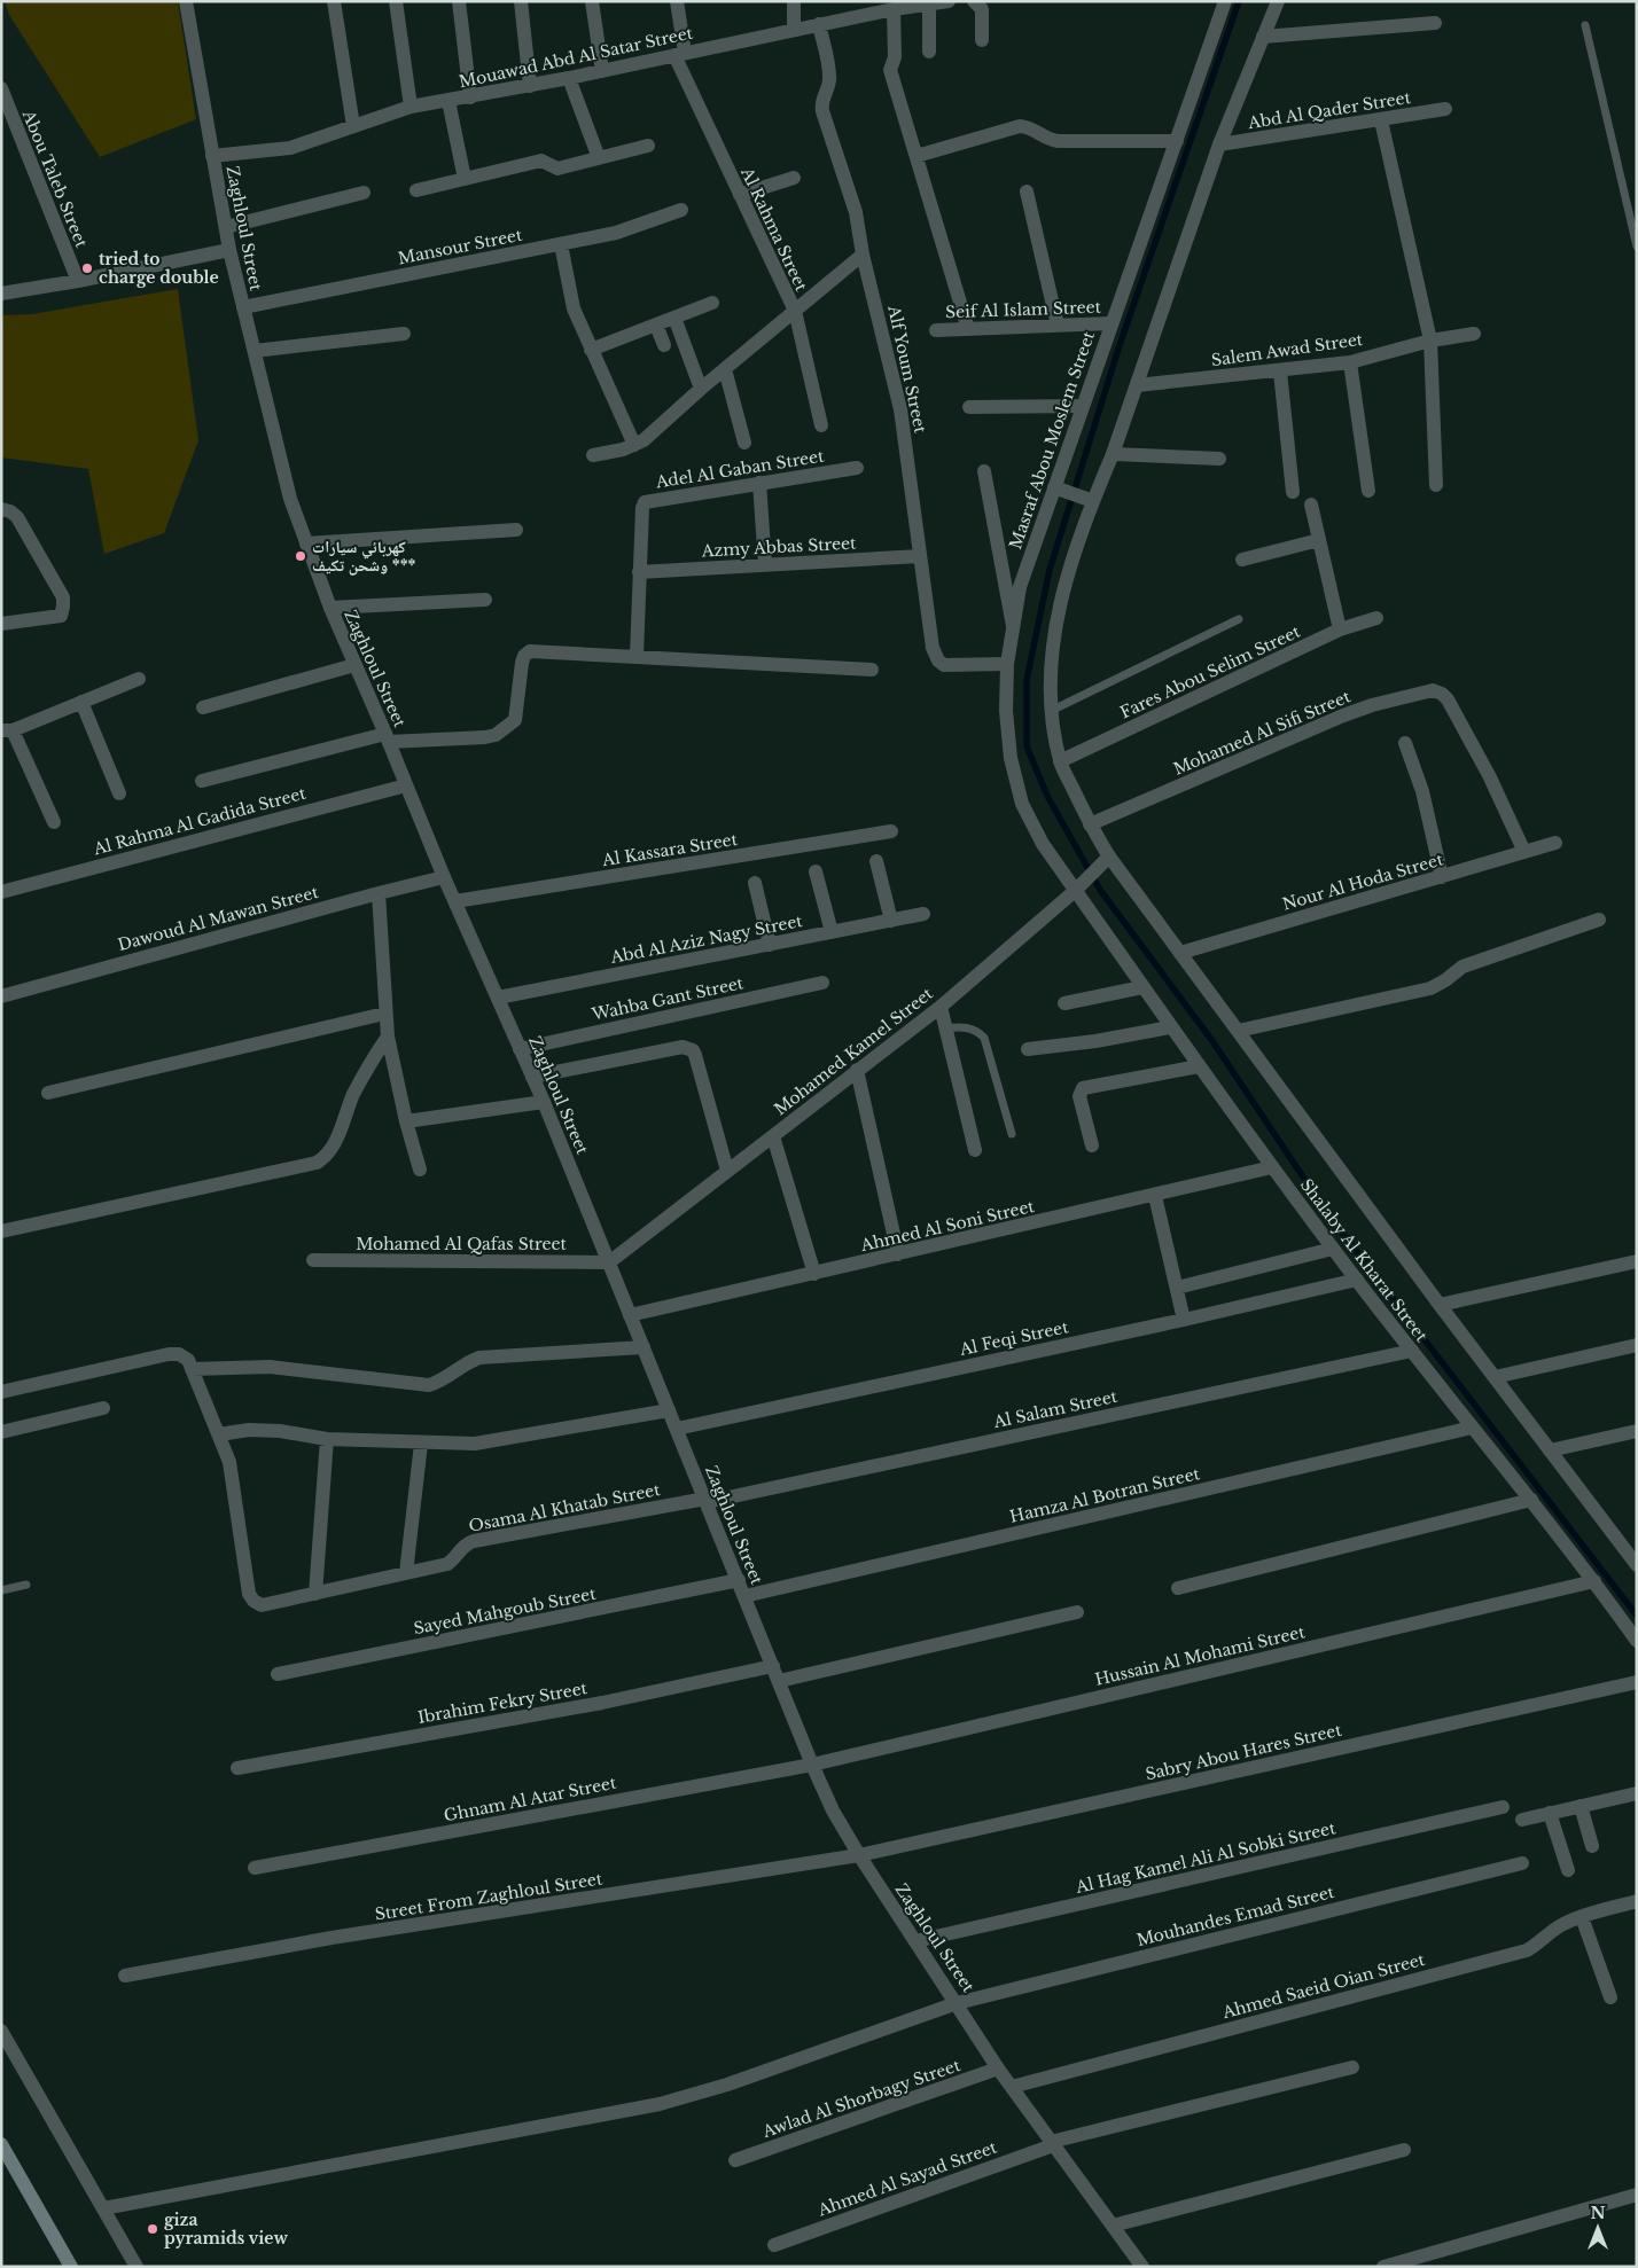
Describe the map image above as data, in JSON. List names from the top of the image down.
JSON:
{
  "streets": {
    "street": [
      "Mouawad Abd Al Satar Street",
      "Abd Al Qader Street",
      "Abou Taleb Street",
      "Zaghloul Street",
      "Al Rahma Street",
      "Mansour Street",
      "Seif Al Islam Street",
      "Salem Awad Street",
      "Alf Youm Street",
      "Masraf Abou Moslem Street",
      "Adel Al Gaban Street",
      "Azmy Abbas Street",
      "Fares Abou Selim Street",
      "Mohamed Al Sifi Street",
      "Al Rahma Al Gadida Street",
      "Al Kassara Street",
      "Nour Al Hoda Street",
      "Dawoud Al Mawan Street",
      "Abd Al Aziz Nagy Street",
      "Wahba Gant Street",
      "Mohamed Kamel Street",
      "Ahmed Al Soni Street",
      "Mohamed Al Qafas Street",
      "Shalaby Al Kharat Street",
      "Al Feqi Street",
      "Al Salam Street",
      "Hamza Al Botran Street",
      "Osama Al Khatab Street",
      "Sayed Mahgoub Street",
      "Hussain Al Mohami Street",
      "Ibrahim Fekry Street",
      "Sabry Abou Hares Street",
      "Ghnam Al Atar Street",
      "Al Hag Kamel Ali Al Sobki Street",
      "Street From Zaghloul Street",
      "Mouhandes Emad Street",
      "Ahmed Saeid Oian Street",
      "Awlad Al Shorbagy Street",
      "Ahmed Al Sayad Street"
    ]
  },
  "crossings": [
    ["Mouawad Abd Al Satar Street", "Zaghloul Street"],
    ["Mouawad Abd Al Satar Street", "Al Rahma Street"],
    ["Mouawad Abd Al Satar Street", "Alf Youm Street"],
    ["Zaghloul Street", "Mansour Street"],
    ["Zaghloul Street", "Al Rahma Al Gadida Street"],
    ["Zaghloul Street", "Al Kassara Street"],
    ["Zaghloul Street", "Dawoud Al Mawan Street"],
    ["Zaghloul Street", "Abd Al Aziz Nagy Street"],
    ["Zaghloul Street", "Wahba Gant Street"],
    ["Zaghloul Street", "Mohamed Kamel Street"],
    ["Zaghloul Street", "Ahmed Al Soni Street"],
    ["Zaghloul Street", "Mohamed Al Qafas Street"],
    ["Zaghloul Street", "Al Feqi Street"],
    ["Zaghloul Street", "Al Salam Street"],
    ["Zaghloul Street", "Hamza Al Botran Street"],
    ["Zaghloul Street", "Osama Al Khatab Street"],
    ["Zaghloul Street", "Sayed Mahgoub Street"],
    ["Zaghloul Street", "Hussain Al Mohami Street"],
    ["Zaghloul Street", "Ibrahim Fekry Street"],
    ["Zaghloul Street", "Sabry Abou Hares Street"],
    ["Zaghloul Street", "Ghnam Al Atar Street"],
    ["Zaghloul Street", "Al Hag Kamel Ali Al Sobki Street"],
    ["Zaghloul Street", "Street From Zaghloul Street"],
    ["Zaghloul Street", "Mouhandes Emad Street"],
    ["Zaghloul Street", "Ahmed Saeid Oian Street"],
    ["Zaghloul Street", "Awlad Al Shorbagy Street"],
    ["Zaghloul Street", "Ahmed Al Sayad Street"],
    ["Seif Al Islam Street", "Masraf Abou Moslem Street"],
    ["Alf Youm Street", "Masraf Abou Moslem Street"],
    ["Alf Youm Street", "Azmy Abbas Street"],
    ["Masraf Abou Moslem Street", "Mohamed Kamel Street"],
    ["Masraf Abou Moslem Street", "Shalaby Al Kharat Street"],
    ["Adel Al Gaban Street", "Azmy Abbas Street"],
    ["Mohamed Al Sifi Street", "Nour Al Hoda Street"],
    ["Mohamed Kamel Street", "Mohamed Al Qafas Street"],
    ["Mohamed Kamel Street", "Shalaby Al Kharat Street"],
    ["Ahmed Al Soni Street", "Shalaby Al Kharat Street"],
    ["Shalaby Al Kharat Street", "Al Feqi Street"],
    ["Shalaby Al Kharat Street", "Al Salam Street"],
    ["Shalaby Al Kharat Street", "Hamza Al Botran Street"],
    ["Shalaby Al Kharat Street", "Hussain Al Mohami Street"],
    ["Al Salam Street", "Osama Al Khatab Street"],
    ["Hussain Al Mohami Street", "Ghnam Al Atar Street"],
    ["Sabry Abou Hares Street", "Street From Zaghloul Street"]
  ],
  "places": ["tried to charge double", "كهربائي سيارات وشحن تكيف ***", "giza pyramids view"],
  "north": "top"
}
